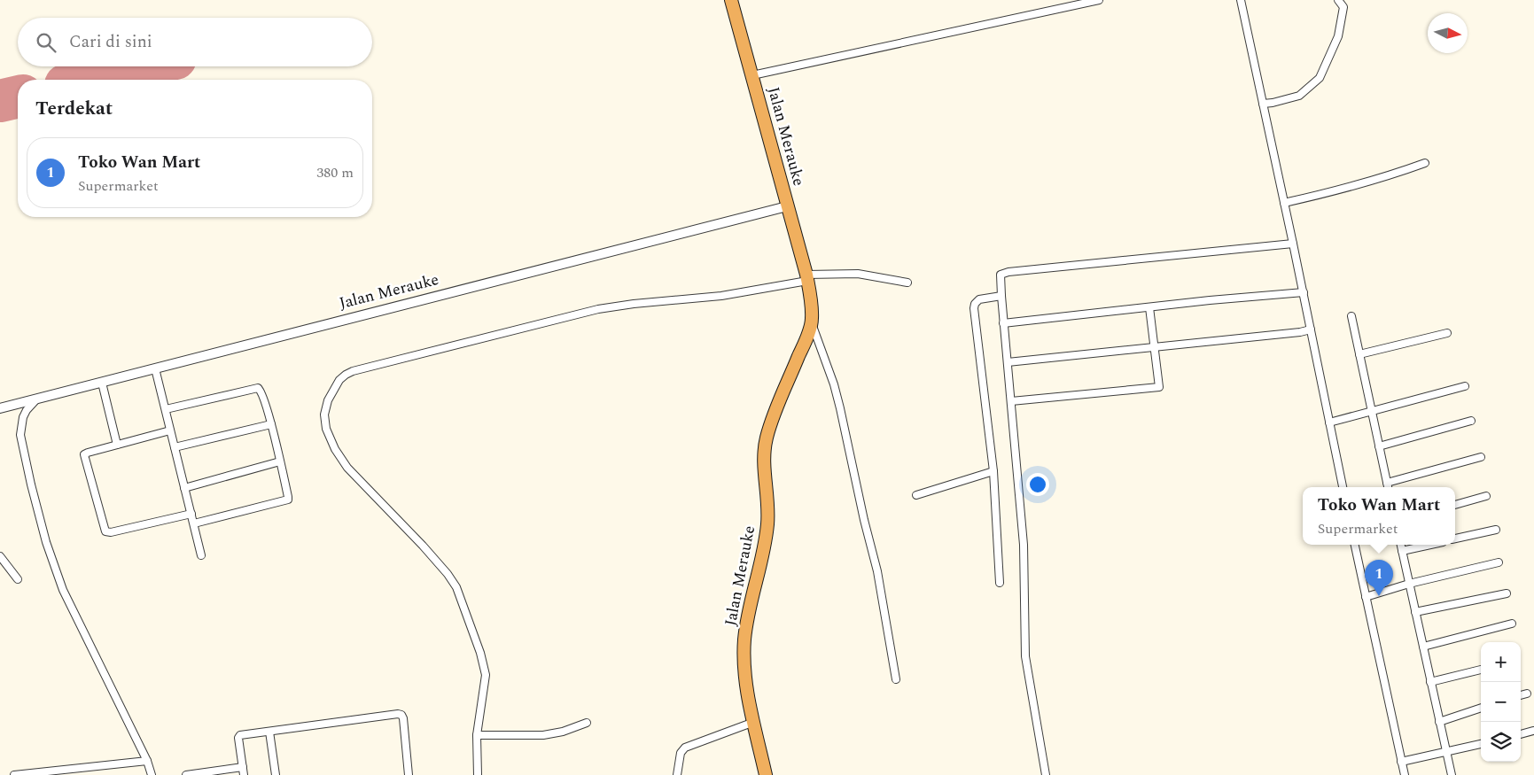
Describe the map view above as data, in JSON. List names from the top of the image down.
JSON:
{
  "streets": {
    "highway": ["Jalan Merauke"]
  },
  "north": "right",
  "page": {
    "search": "Cari di sini",
    "heading": "Terdekat",
    "list": [
      {
        "mark": "1",
        "name": "Toko Wan Mart",
        "note": "Supermarket",
        "value": "380 m"
      }
    ],
    "popup": ["Toko Wan Mart", "Supermarket"],
    "pins": "1",
    "map_buttons": ["+", "−"]
  }
}
